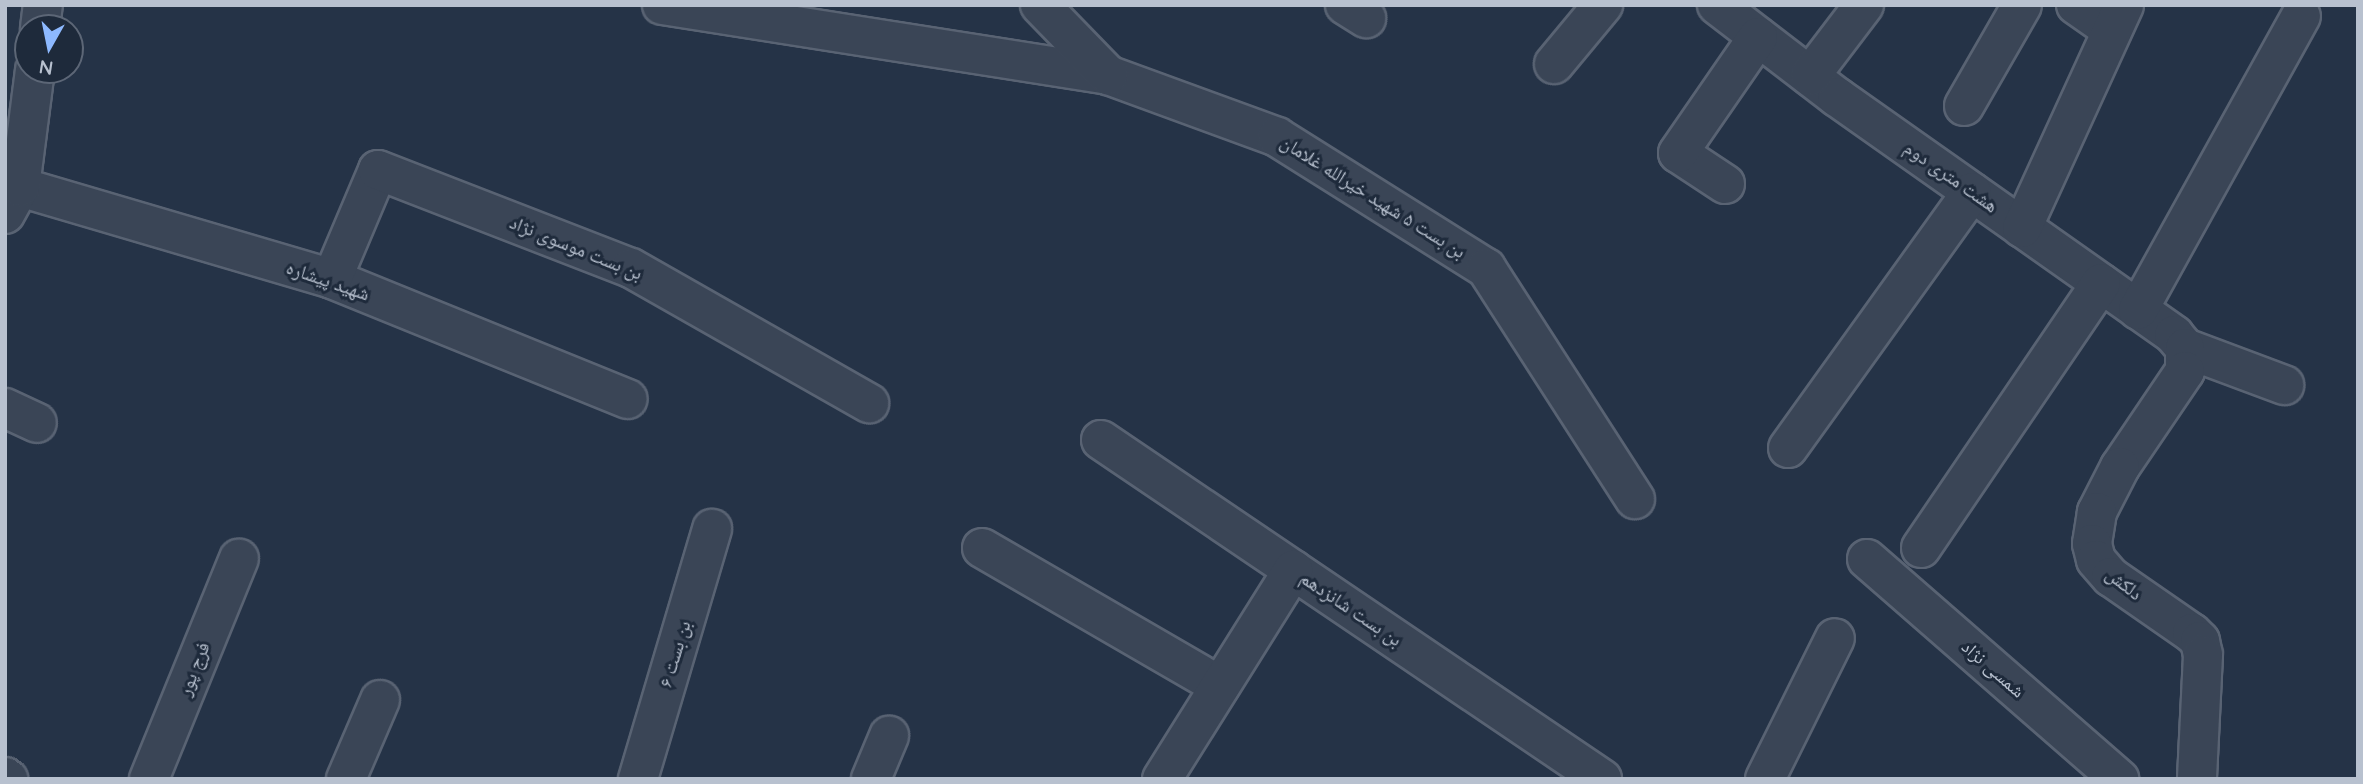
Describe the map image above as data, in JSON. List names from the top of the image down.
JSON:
{
  "streets": {
    "street": [
      "هشت متری دوم",
      "بن بست ۵ شهید خیرالله غلامان",
      "بن بست موسوی نژاد",
      "شهید پیشاره",
      "دلکش",
      "بن بست شانزدهم",
      "بن بست ۶",
      "فرج پور",
      "شمسی نژاد"
    ]
  },
  "crossings": [
    ["هشت متری دوم", "دلکش"],
    ["بن بست موسوی نژاد", "شهید پیشاره"]
  ],
  "north": "bottom"
}
